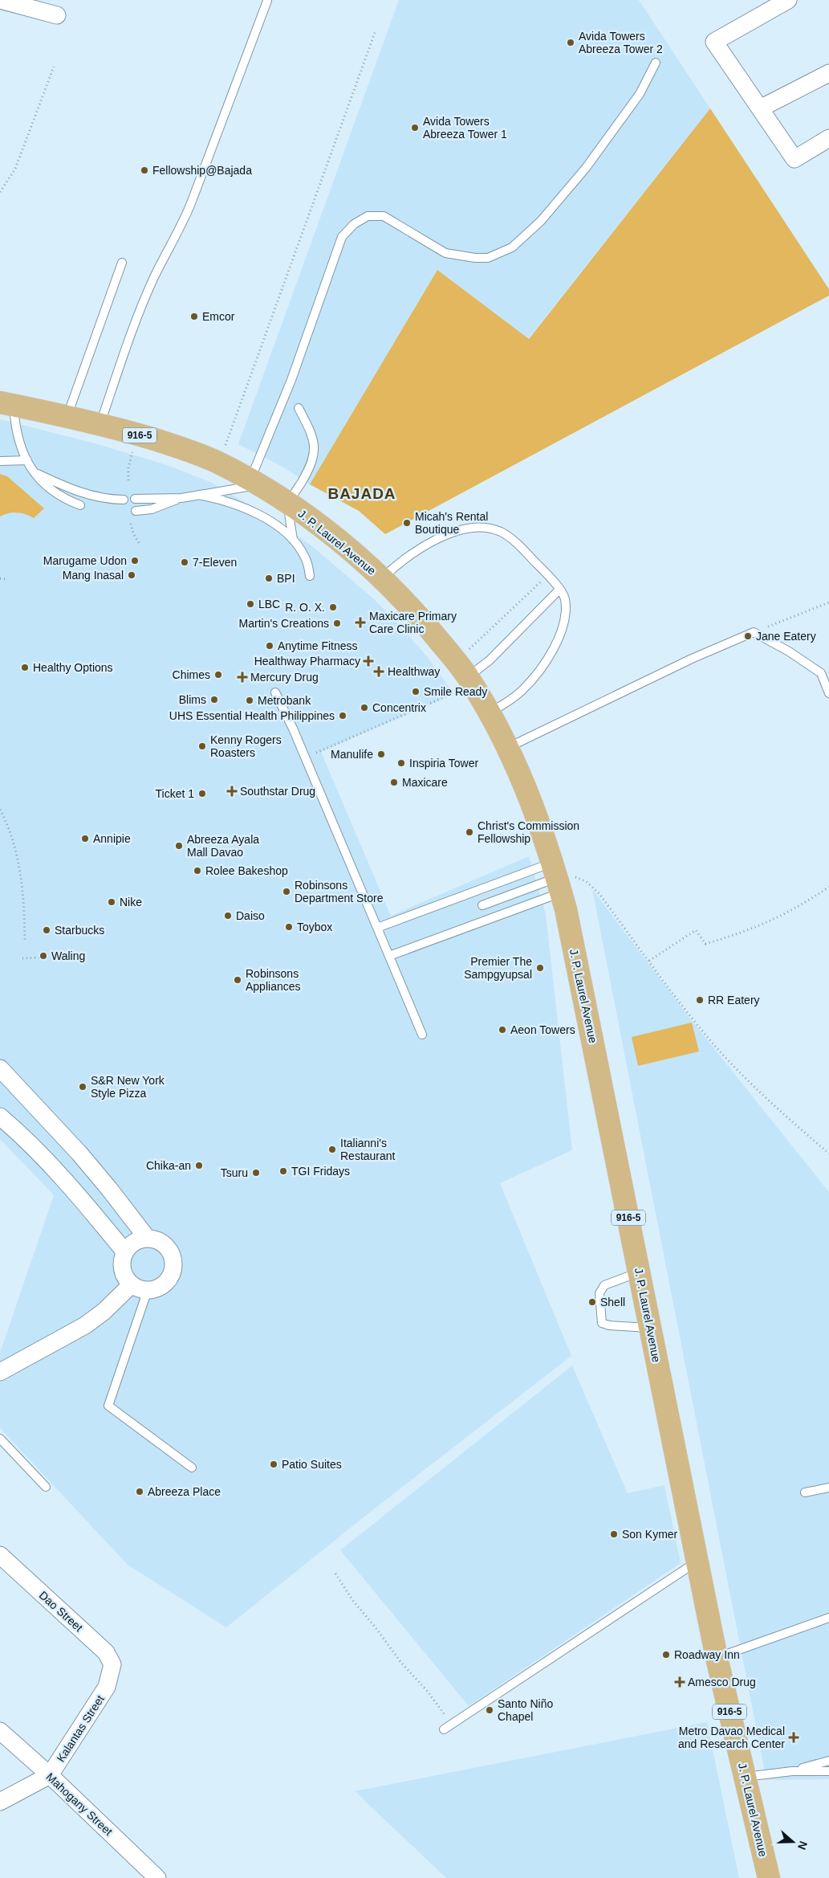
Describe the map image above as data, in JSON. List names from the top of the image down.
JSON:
{
  "streets": {
    "main road": ["916-5", "J. P. Laurel Avenue"],
    "street": ["Dao Street", "Kalantas Street", "Mahogany Street"]
  },
  "crossings": [
    ["Dao Street", "Kalantas Street"],
    ["Kalantas Street", "Mahogany Street"]
  ],
  "districts": ["BAJADA"],
  "places": {
    "other": [
      "Avida Towers Abreeza Tower 2",
      "Avida Towers Abreeza Tower 1",
      "Fellowship@Bajada",
      "Emcor",
      "Micah's Rental Boutique",
      "Marugame Udon",
      "7-Eleven",
      "Mang Inasal",
      "BPI",
      "LBC",
      "R. O. X.",
      "Martin's Creations",
      "Jane Eatery",
      "Anytime Fitness",
      "Healthy Options",
      "Chimes",
      "Smile Ready",
      "Blims",
      "Metrobank",
      "Concentrix",
      "UHS Essential Health Philippines",
      "Kenny Rogers Roasters",
      "Manulife",
      "Inspiria Tower",
      "Maxicare",
      "Ticket 1",
      "Christ's Commission Fellowship",
      "Annipie",
      "Abreeza Ayala Mall Davao",
      "Rolee Bakeshop",
      "Robinsons Department Store",
      "Nike",
      "Daiso",
      "Toybox",
      "Starbucks",
      "Waling",
      "Premier The Sampgyupsal",
      "Robinsons Appliances",
      "RR Eatery",
      "Aeon Towers",
      "S&R New York Style Pizza",
      "Italianni's Restaurant",
      "Chika-an",
      "TGI Fridays",
      "Tsuru",
      "Shell",
      "Patio Suites",
      "Abreeza Place",
      "Son Kymer",
      "Roadway Inn",
      "Santo Niño Chapel"
    ],
    "health": [
      "Maxicare Primary Care Clinic",
      "Healthway Pharmacy",
      "Healthway",
      "Mercury Drug",
      "Southstar Drug",
      "Amesco Drug",
      "Metro Davao Medical and Research Center"
    ]
  },
  "north": "right"
}
